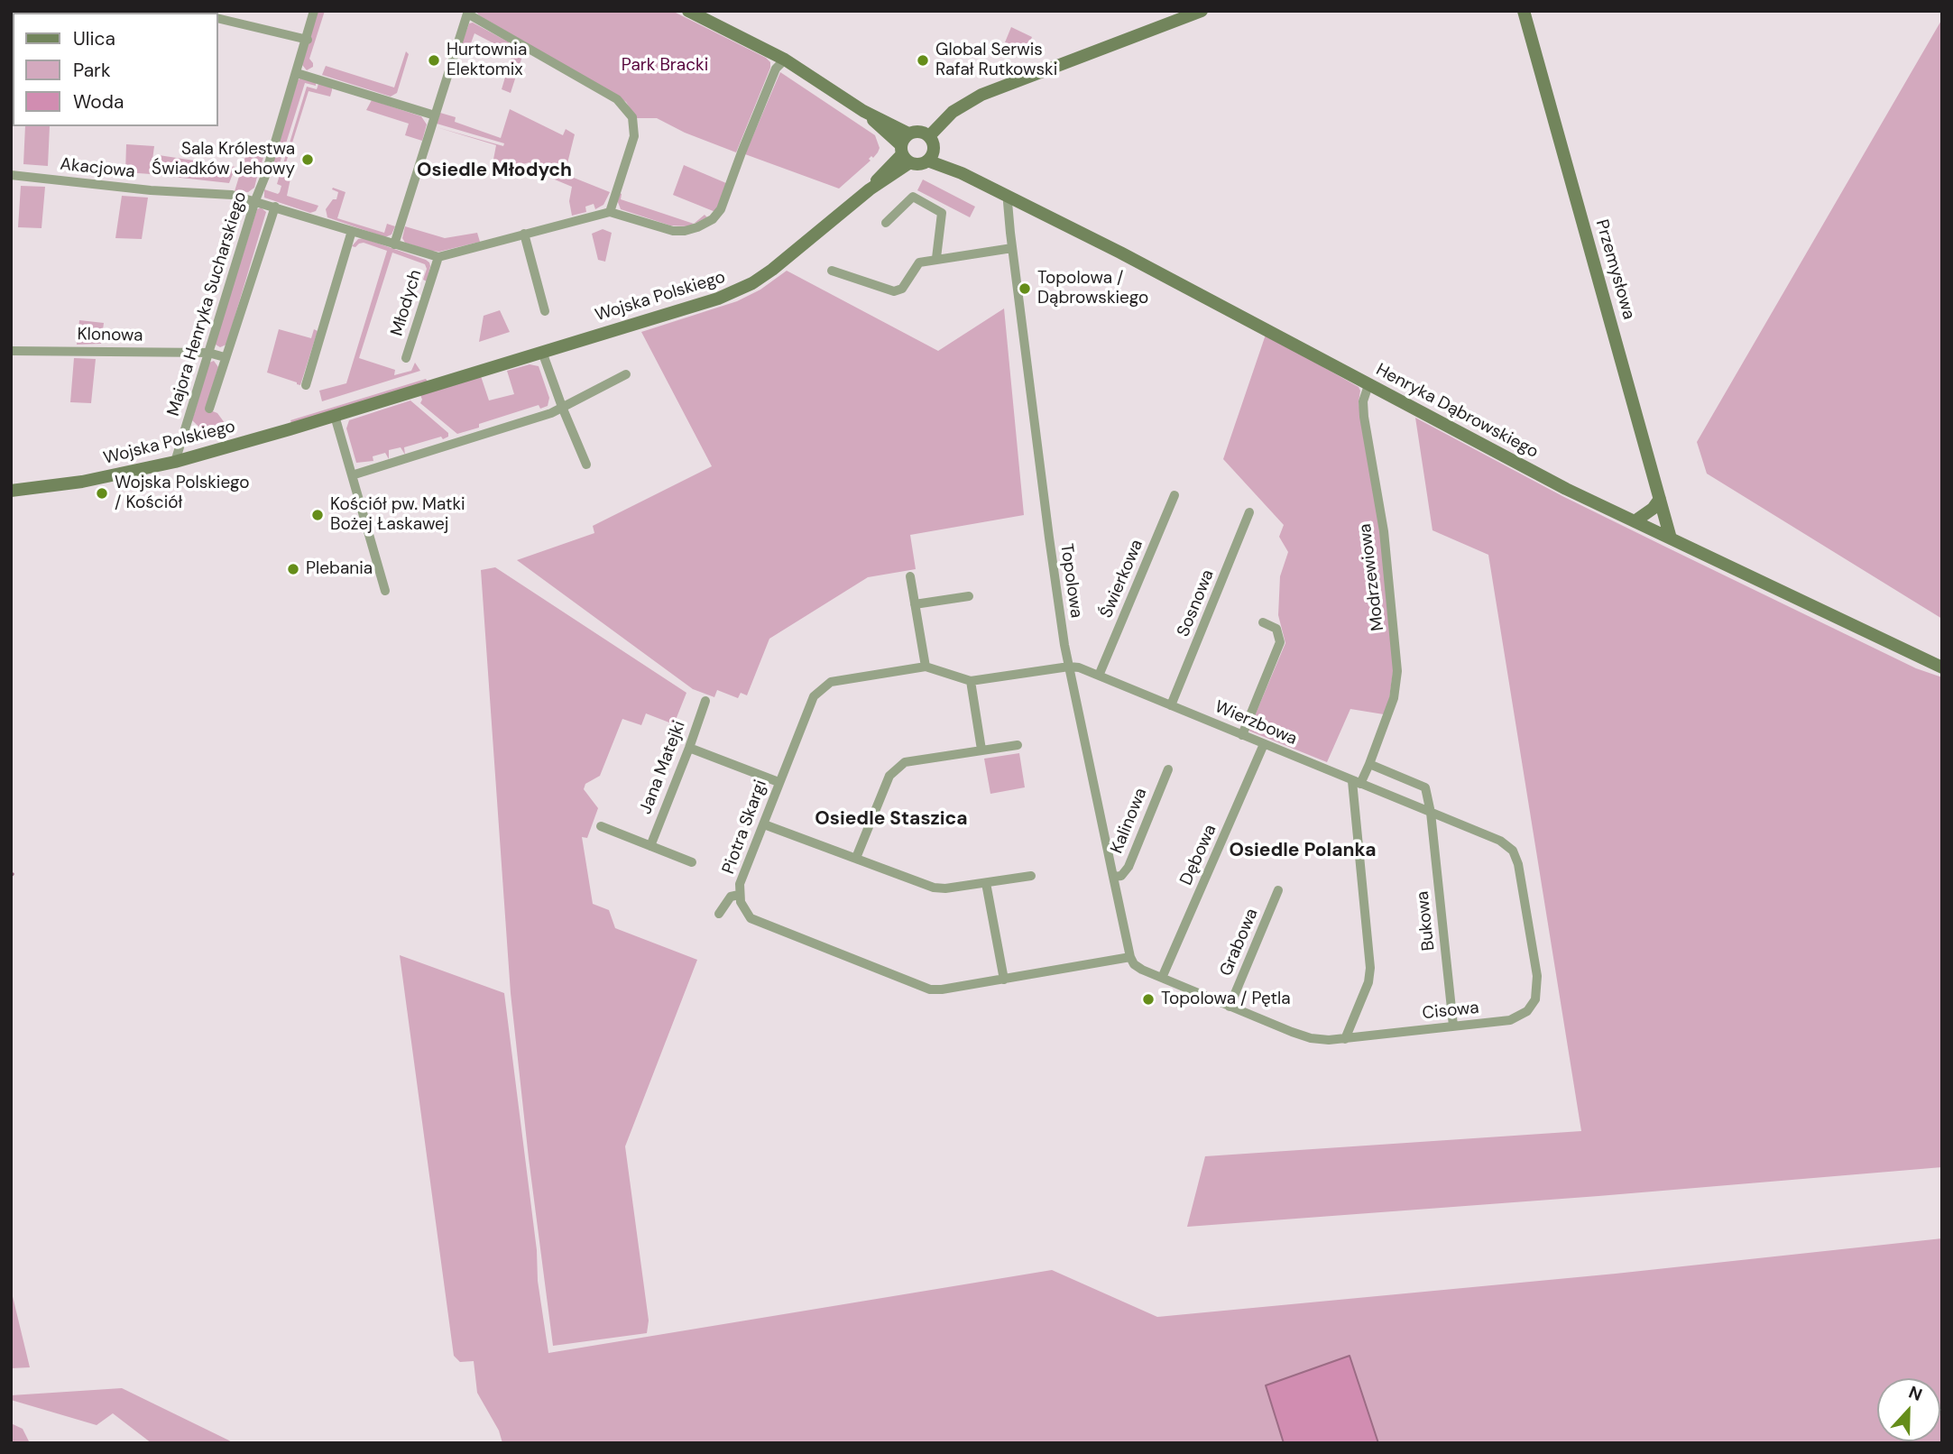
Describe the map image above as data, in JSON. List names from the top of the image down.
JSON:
{
  "streets": {
    "street": [
      "Akacjowa",
      "Przemysłowa",
      "Wojska Polskiego",
      "Młodych",
      "Majora Henryka Sucharskiego",
      "Klonowa",
      "Henryka Dąbrowskiego",
      "Modrzewiowa",
      "Świerkowa",
      "Topolowa",
      "Sosnowa",
      "Wierzbowa",
      "Jana Matejki",
      "Kalinowa",
      "Piotra Skargi",
      "Dębowa",
      "Bukowa",
      "Grabowa",
      "Cisowa"
    ]
  },
  "crossings": [
    ["Akacjowa", "Młodych"],
    ["Akacjowa", "Majora Henryka Sucharskiego"],
    ["Przemysłowa", "Henryka Dąbrowskiego"],
    ["Wojska Polskiego", "Majora Henryka Sucharskiego"],
    ["Majora Henryka Sucharskiego", "Klonowa"],
    ["Henryka Dąbrowskiego", "Modrzewiowa"],
    ["Henryka Dąbrowskiego", "Topolowa"],
    ["Modrzewiowa", "Wierzbowa"],
    ["Modrzewiowa", "Bukowa"],
    ["Świerkowa", "Wierzbowa"],
    ["Topolowa", "Wierzbowa"],
    ["Topolowa", "Kalinowa"],
    ["Topolowa", "Piotra Skargi"],
    ["Topolowa", "Cisowa"],
    ["Sosnowa", "Wierzbowa"],
    ["Wierzbowa", "Piotra Skargi"],
    ["Wierzbowa", "Dębowa"],
    ["Wierzbowa", "Bukowa"],
    ["Wierzbowa", "Cisowa"],
    ["Piotra Skargi", "Cisowa"],
    ["Dębowa", "Cisowa"],
    ["Bukowa", "Cisowa"],
    ["Grabowa", "Cisowa"]
  ],
  "districts": ["Osiedle Młodych", "Osiedle Staszica", "Osiedle Polanka"],
  "parks": ["Park Bracki"],
  "places": [
    "Hurtownia Elektomix",
    "Global Serwis Rafał Rutkowski",
    "Sala Królestwa Świadków Jehowy",
    "Topolowa / Dąbrowskiego",
    "Wojska Polskiego / Kościół",
    "Kościół pw. Matki Bożej Łaskawej",
    "Plebania",
    "Topolowa / Pętla"
  ],
  "legend": ["Ulica", "Park", "Woda"],
  "north": "top"
}
